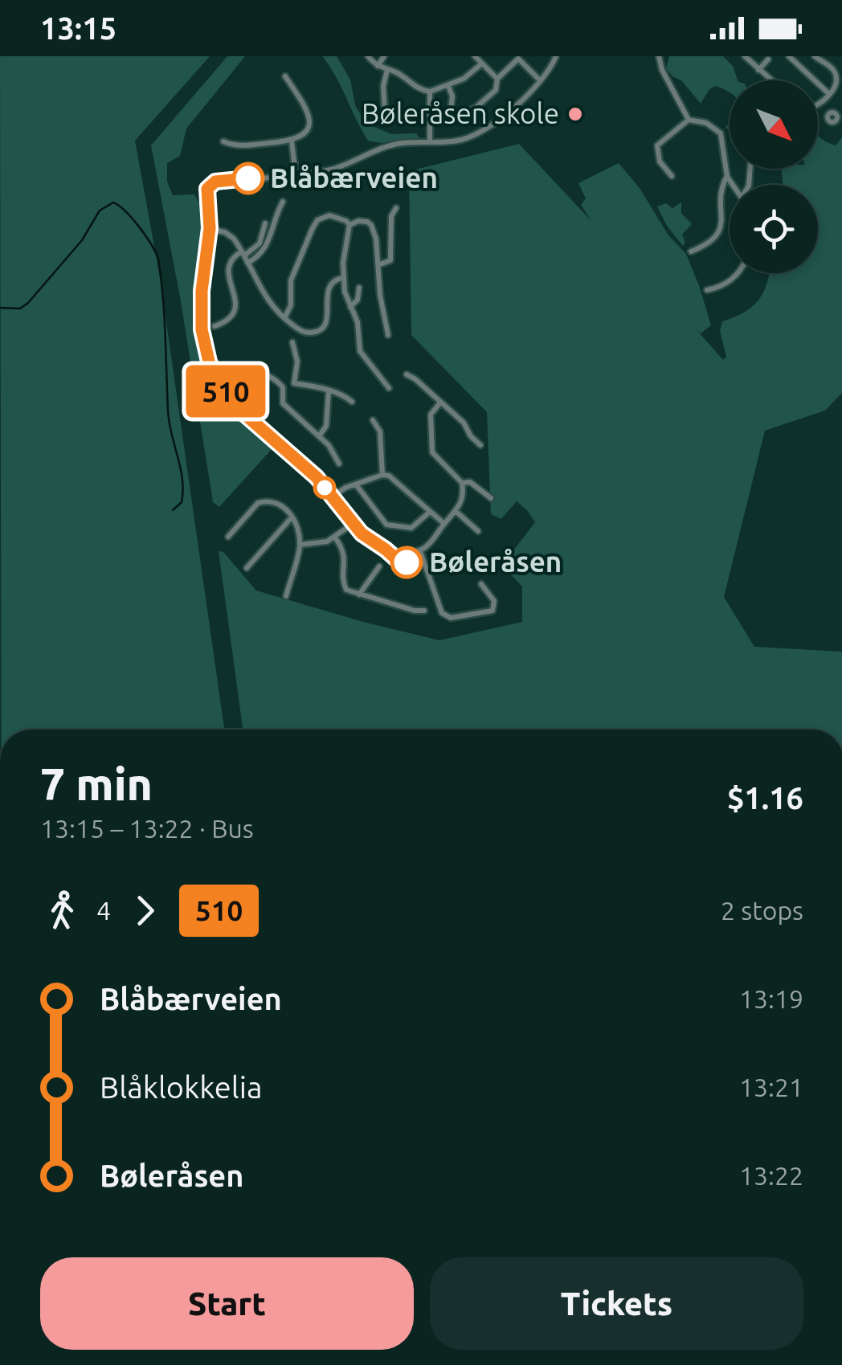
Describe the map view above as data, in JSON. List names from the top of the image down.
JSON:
{
  "places": ["Bøleråsen skole", "Blåbærveien", "Bøleråsen"],
  "lines": ["bus line 510"],
  "north": "bottom right",
  "page": {
    "status": "13:15",
    "on_map": "510",
    "heading": ["7 min", "13:15 – 13:22 · Bus", "$1.16"],
    "legs": ["4", "510", "2 stops"],
    "list": [
      {
        "name": "Blåbærveien",
        "value": "13:19"
      },
      {
        "name": "Blåklokkelia",
        "value": "13:21"
      },
      {
        "name": "Bøleråsen",
        "value": "13:22"
      }
    ],
    "buttons": ["Start", "Tickets"]
  }
}
